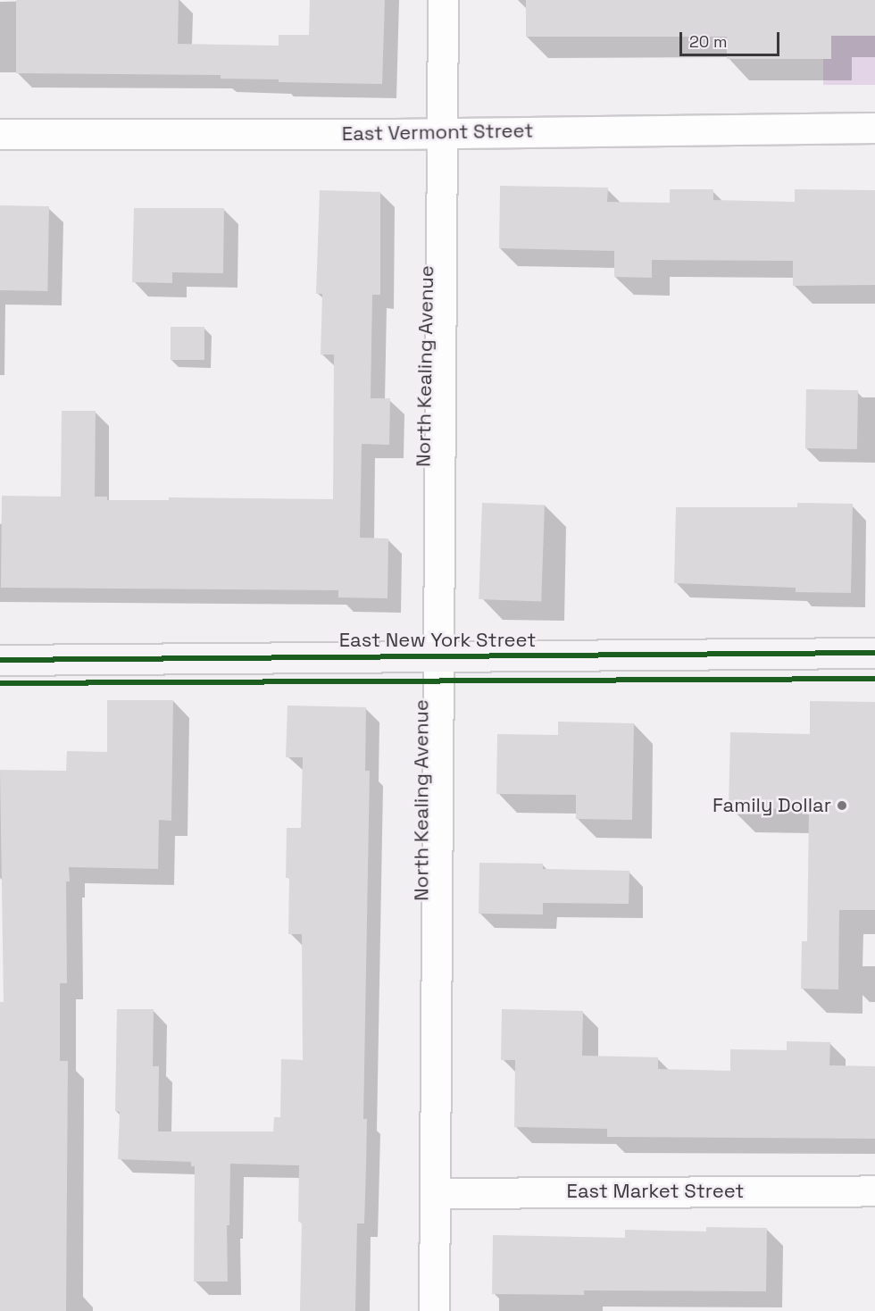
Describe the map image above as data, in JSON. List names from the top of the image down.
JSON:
{
  "streets": {
    "main road": ["East New York Street"],
    "street": ["East Vermont Street", "North Kealing Avenue", "East Market Street"]
  },
  "crossings": [
    ["East Vermont Street", "North Kealing Avenue"],
    ["North Kealing Avenue", "East New York Street"],
    ["North Kealing Avenue", "East Market Street"]
  ],
  "places": ["Family Dollar"],
  "scale_bar": "20 m"
}
